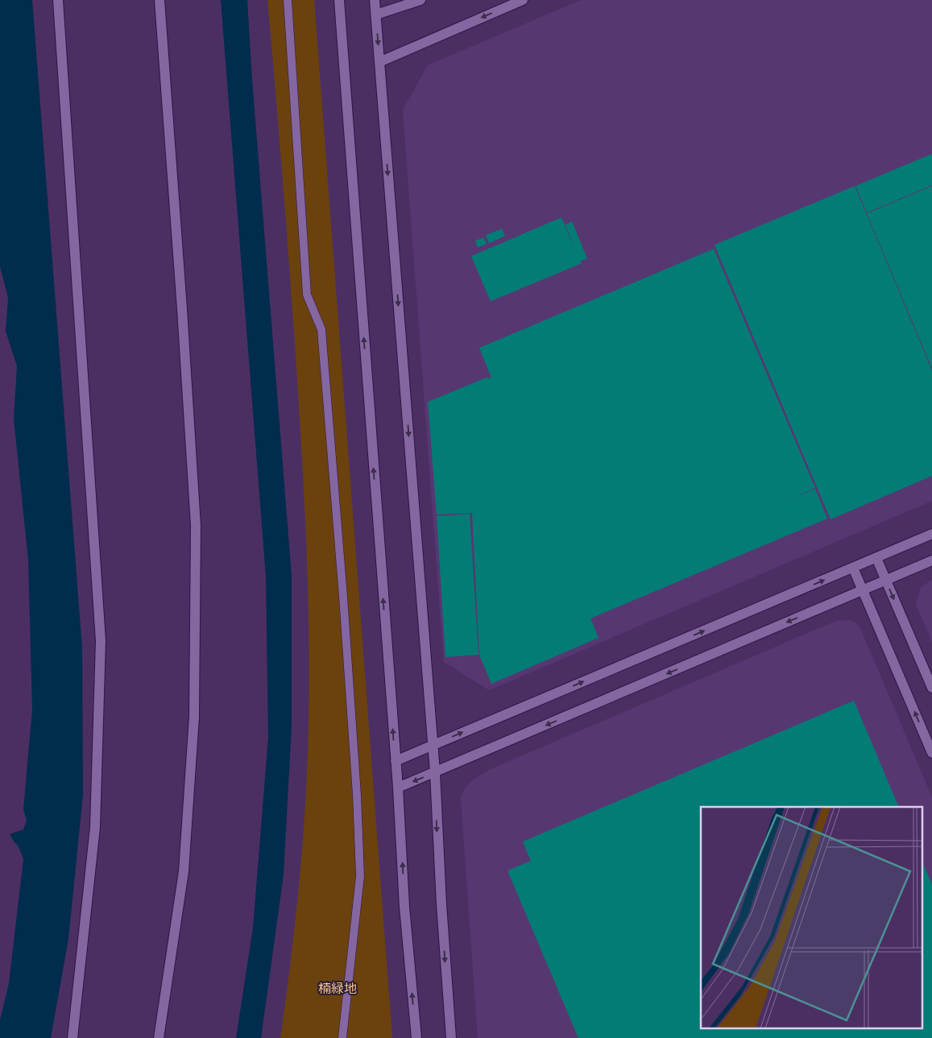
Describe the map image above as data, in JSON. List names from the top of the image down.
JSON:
{
  "parks": ["楠緑地"]
}
